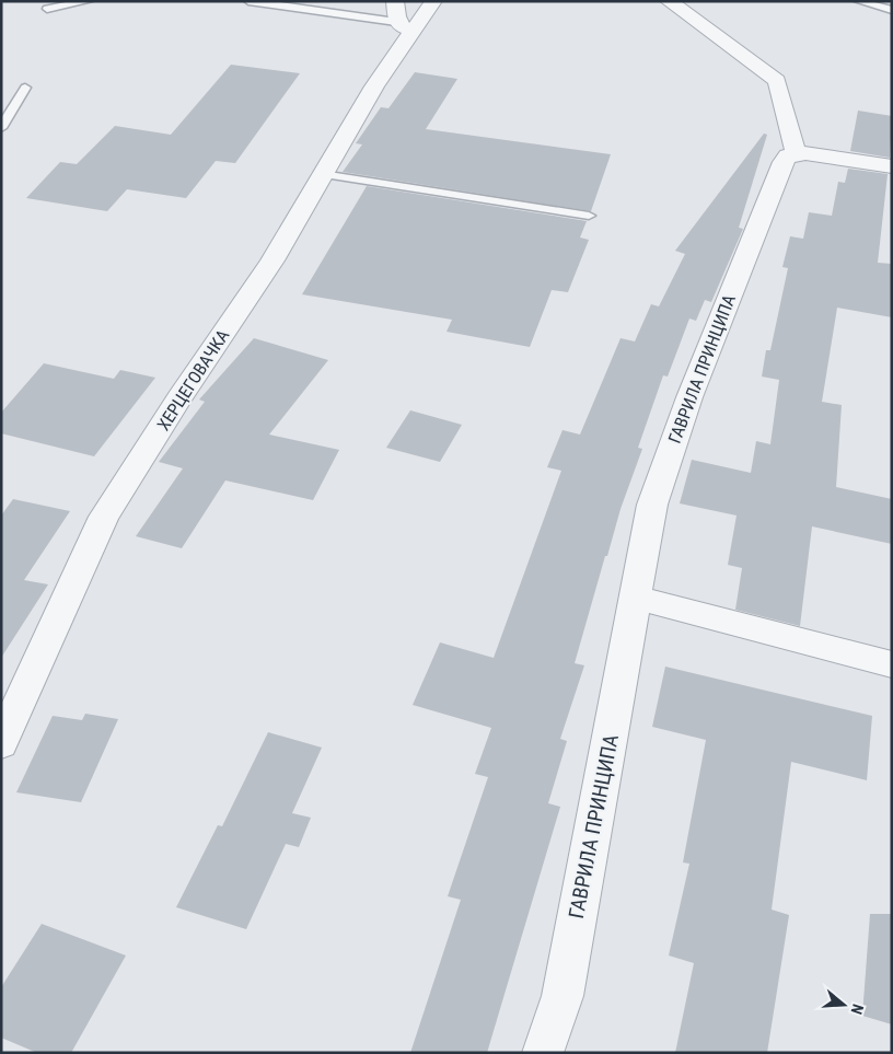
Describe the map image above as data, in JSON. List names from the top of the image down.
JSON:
{
  "streets": {
    "street": ["ГАВРИЛА ПРИНЦИПА", "ХЕРЦЕГОВАЧКА"]
  },
  "north": "right"
}
